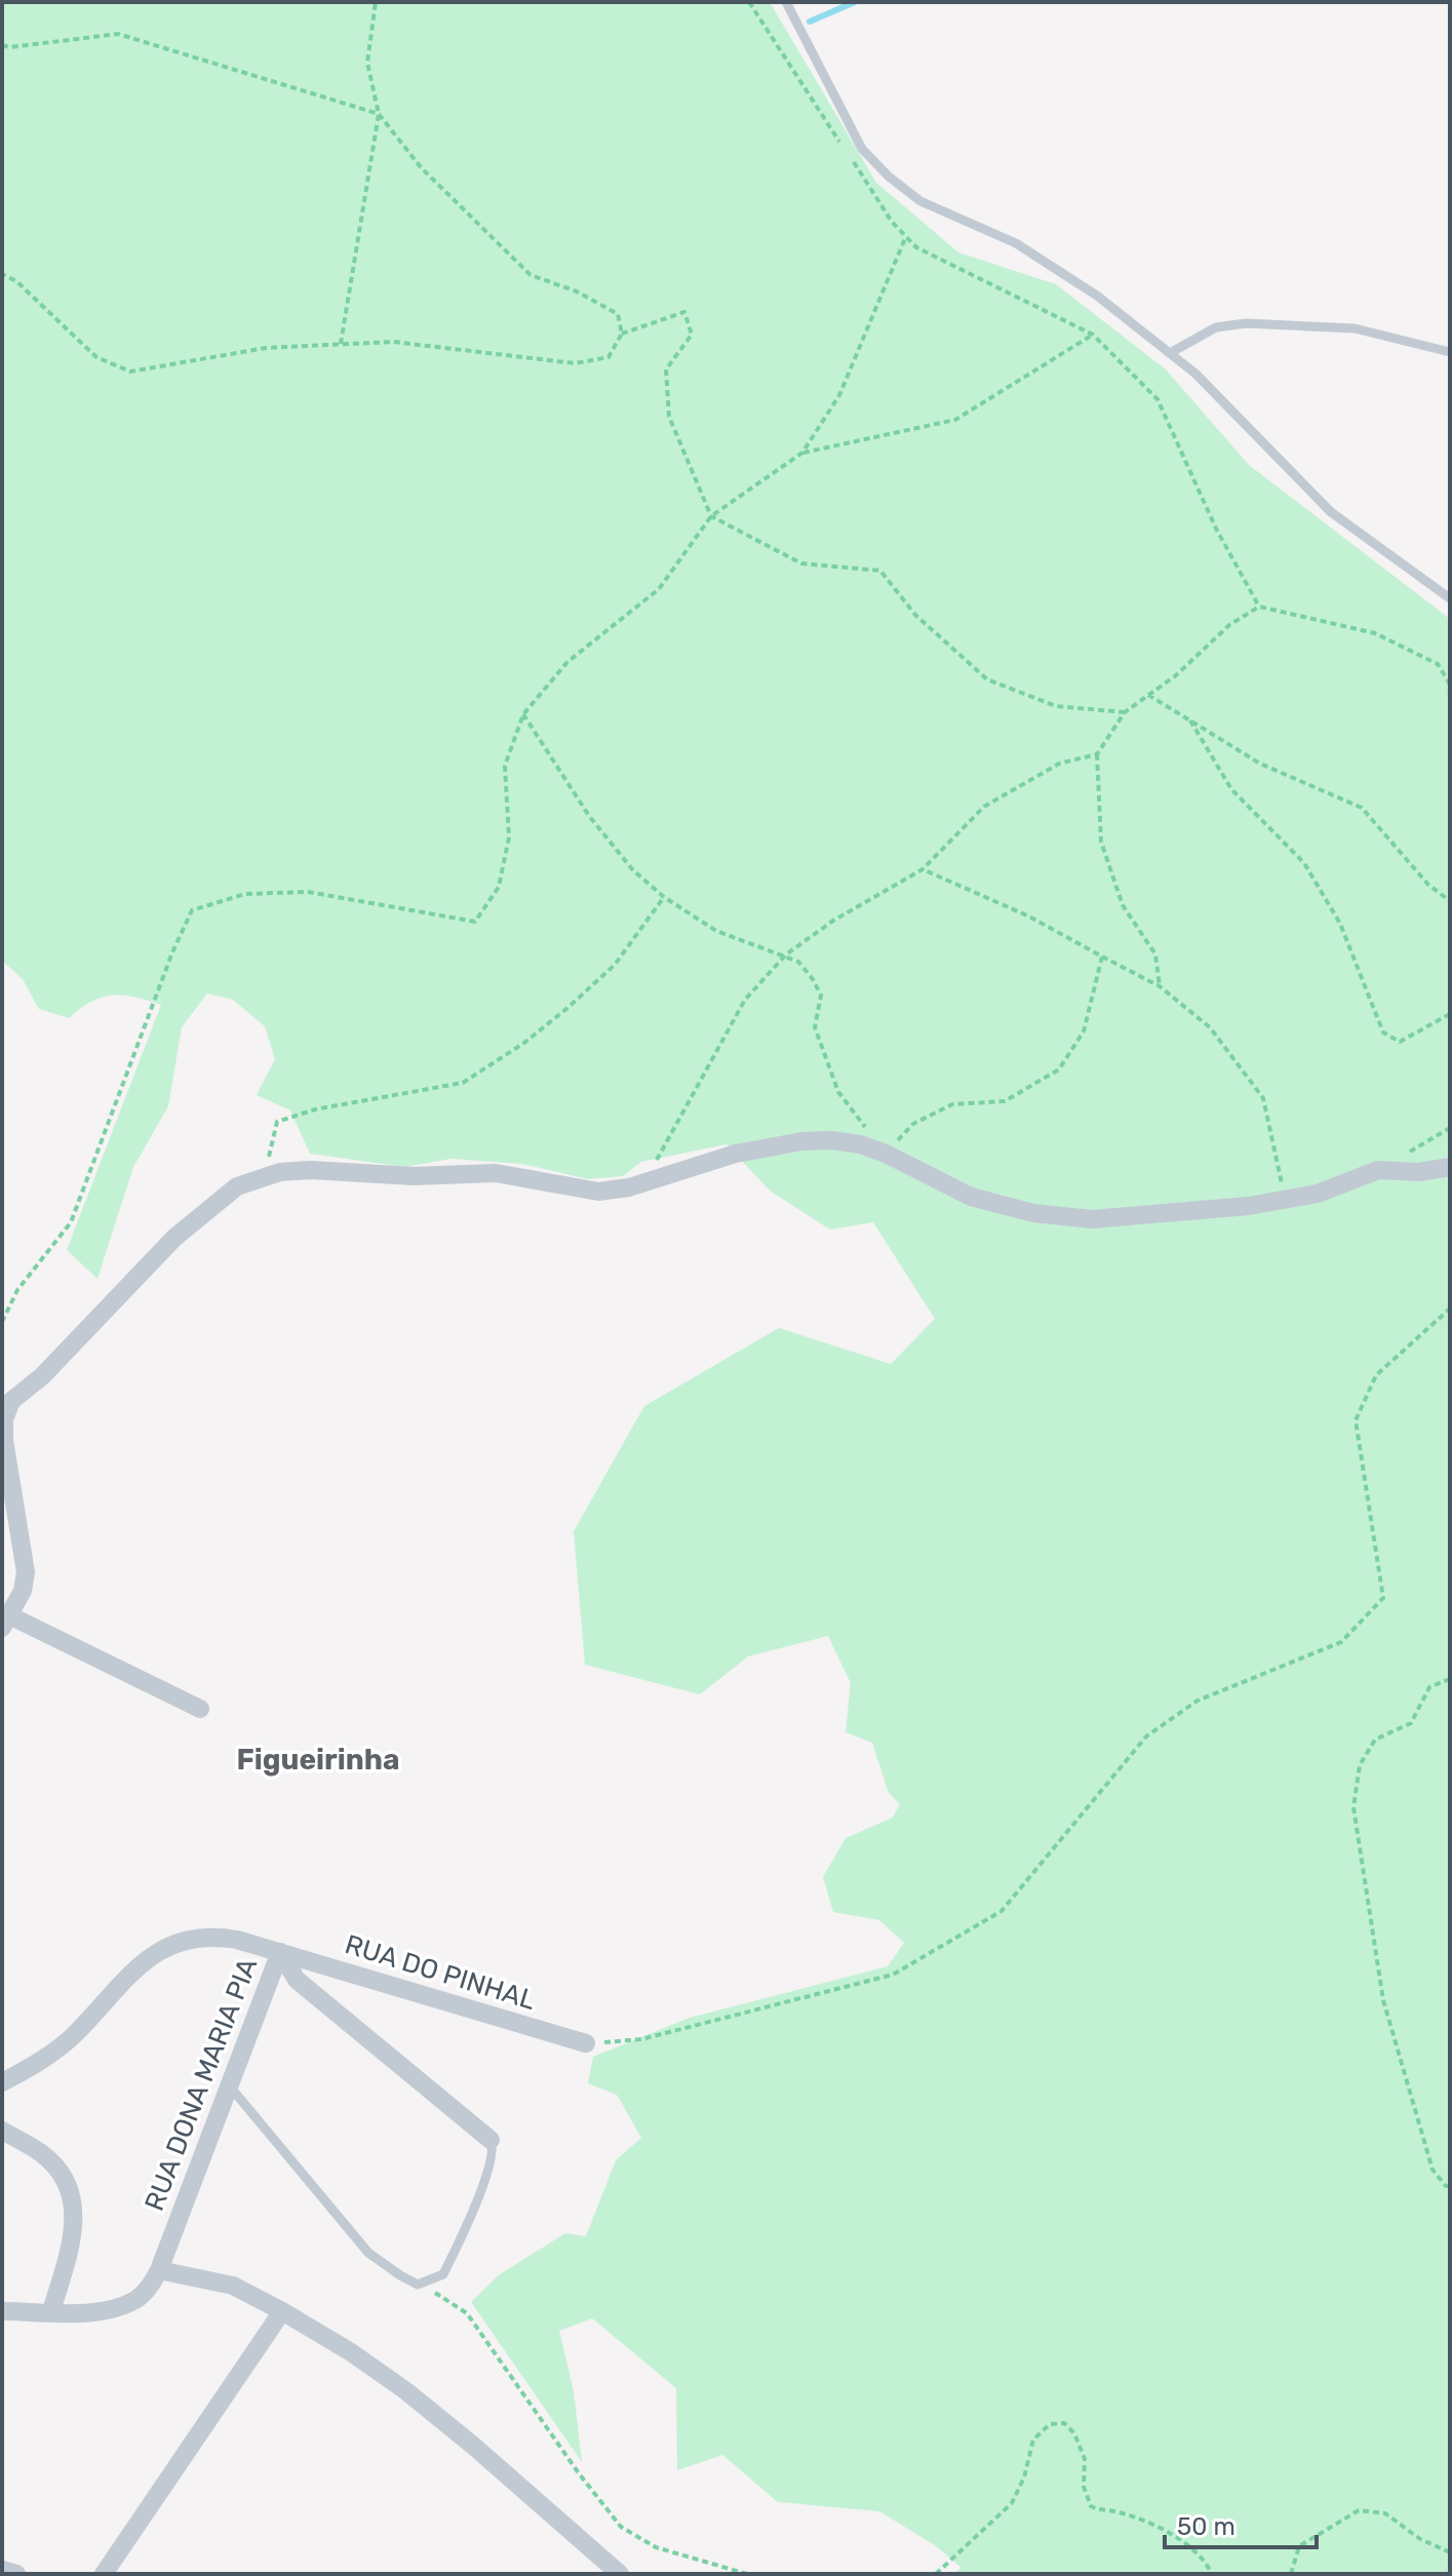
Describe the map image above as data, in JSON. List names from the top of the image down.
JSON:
{
  "streets": {
    "street": ["RUA DO PINHAL", "RUA DONA MARIA PIA"]
  },
  "crossings": [
    ["RUA DO PINHAL", "RUA DONA MARIA PIA"]
  ],
  "districts": ["Figueirinha"],
  "scale_bar": "50 m"
}
